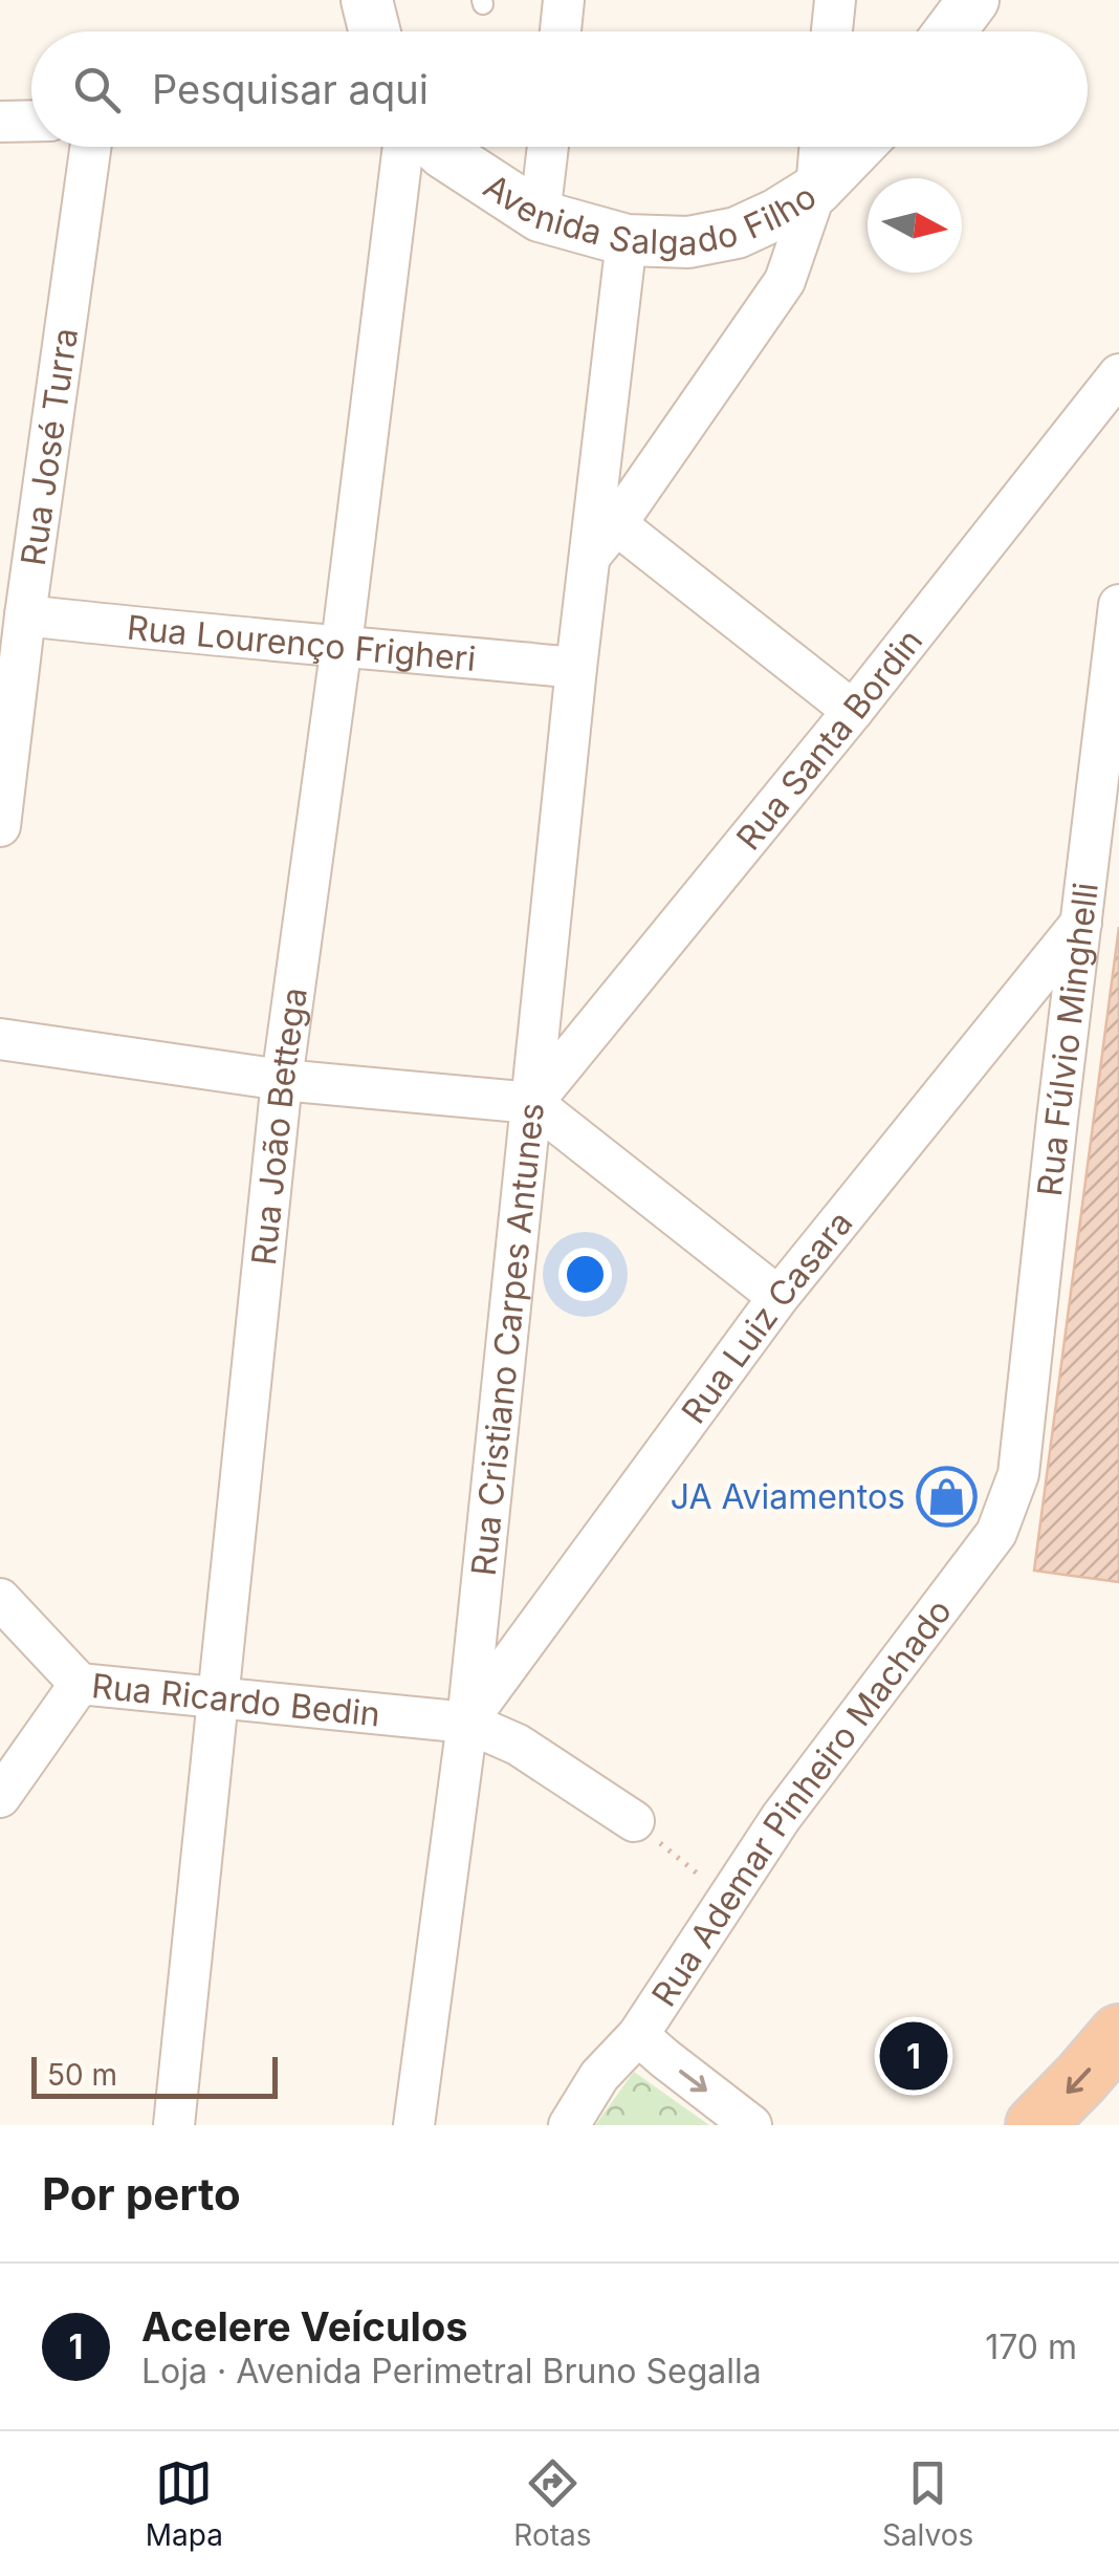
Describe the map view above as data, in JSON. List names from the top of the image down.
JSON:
{
  "streets": {
    "street": [
      "Avenida Salgado Filho",
      "Rua José Turra",
      "Rua Lourenço Frigheri",
      "Rua Santa Bordin",
      "Rua Fúlvio Minghelli",
      "Rua João Bettega",
      "Rua Luiz Casara",
      "Rua Cristiano Carpes Antunes",
      "Rua Ricardo Bedin",
      "Rua Ademar Pinheiro Machado"
    ]
  },
  "crossings": [
    ["Avenida Salgado Filho", "Rua Cristiano Carpes Antunes"],
    ["Rua José Turra", "Rua Lourenço Frigheri"],
    ["Rua Lourenço Frigheri", "Rua João Bettega"],
    ["Rua Lourenço Frigheri", "Rua Cristiano Carpes Antunes"],
    ["Rua Santa Bordin", "Rua Cristiano Carpes Antunes"],
    ["Rua Fúlvio Minghelli", "Rua Luiz Casara"],
    ["Rua Fúlvio Minghelli", "Rua Ademar Pinheiro Machado"],
    ["Rua João Bettega", "Rua Ricardo Bedin"],
    ["Rua Luiz Casara", "Rua Cristiano Carpes Antunes"],
    ["Rua Luiz Casara", "Rua Ricardo Bedin"],
    ["Rua Cristiano Carpes Antunes", "Rua Ricardo Bedin"]
  ],
  "places": {
    "shop": ["JA Aviamentos"]
  },
  "scale_bar": "50 m",
  "north": "right",
  "page": {
    "search": "Pesquisar aqui",
    "pins": "1",
    "scale": "50 m",
    "heading": "Por perto",
    "list": [
      {
        "mark": "1",
        "name": "Acelere Veículos",
        "note": "Loja · Avenida Perimetral Bruno Segalla",
        "value": "170 m"
      }
    ],
    "nav": ["Mapa", "Rotas", "Salvos"]
  }
}
